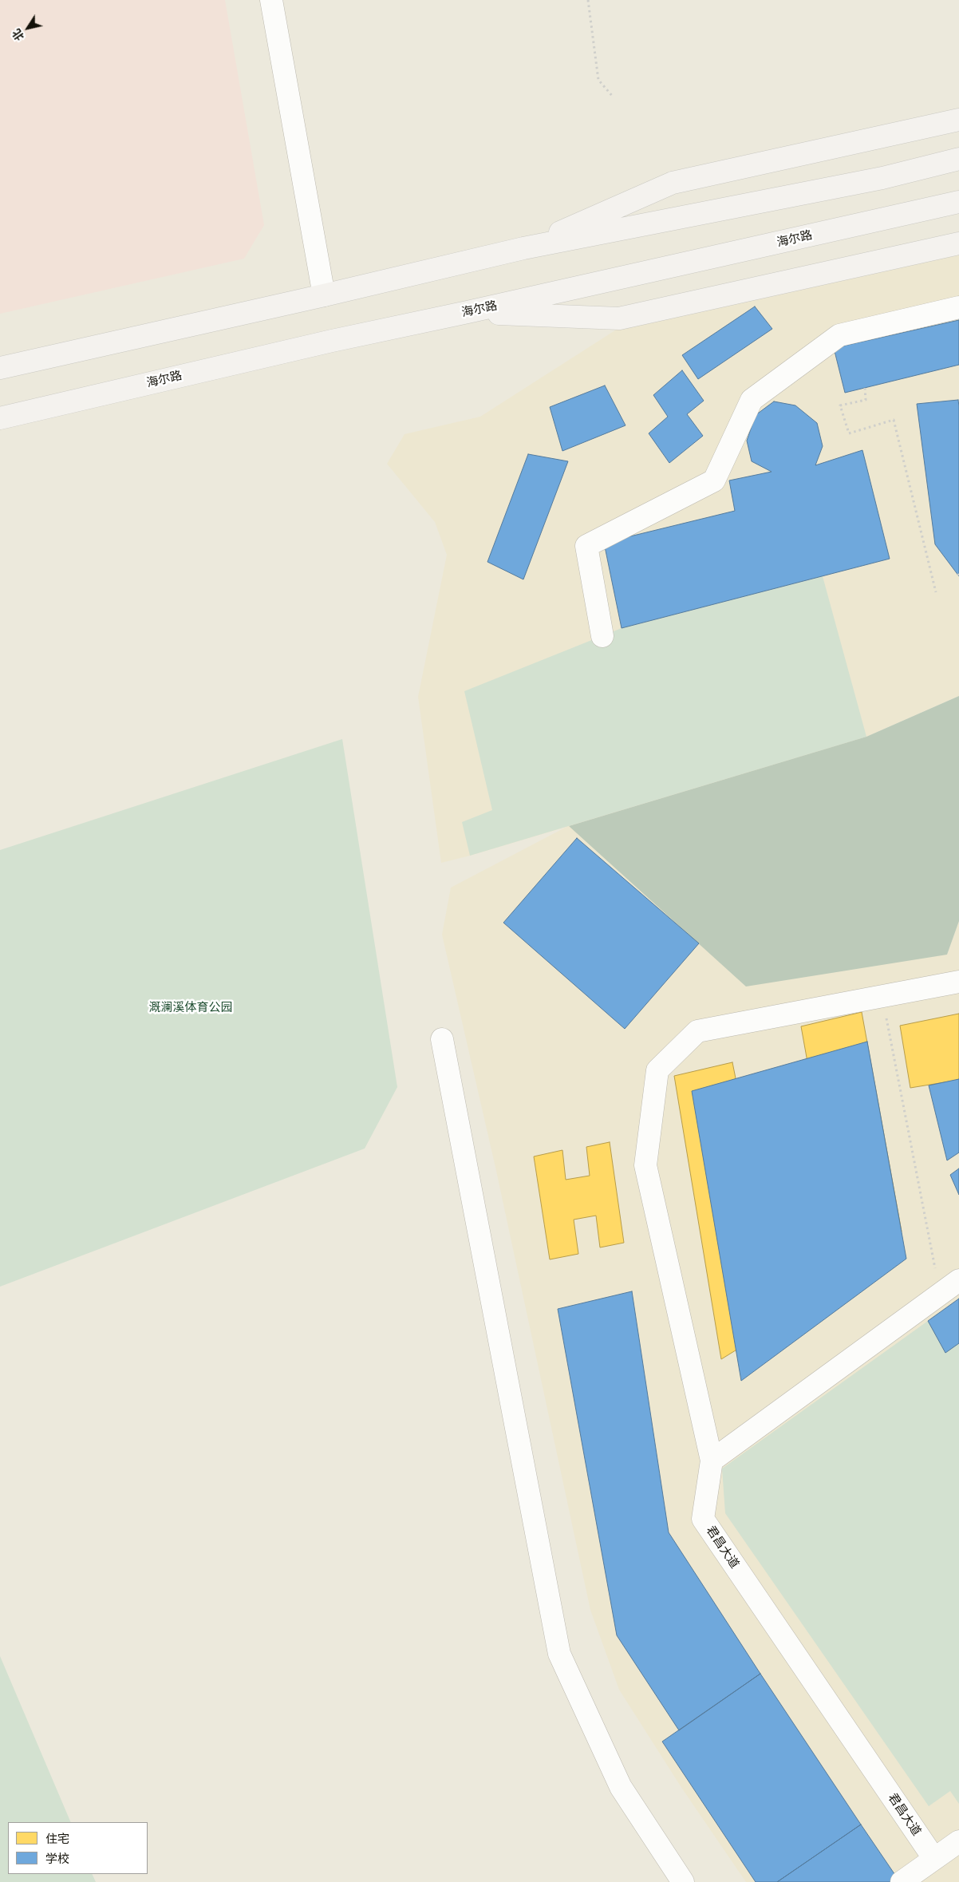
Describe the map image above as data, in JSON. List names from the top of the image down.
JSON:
{
  "streets": {
    "main road": ["海尔路"],
    "street": ["君昌大道"]
  },
  "parks": ["溉澜溪体育公园"],
  "legend": ["住宅", "学校"],
  "north": "bottom left"
}
